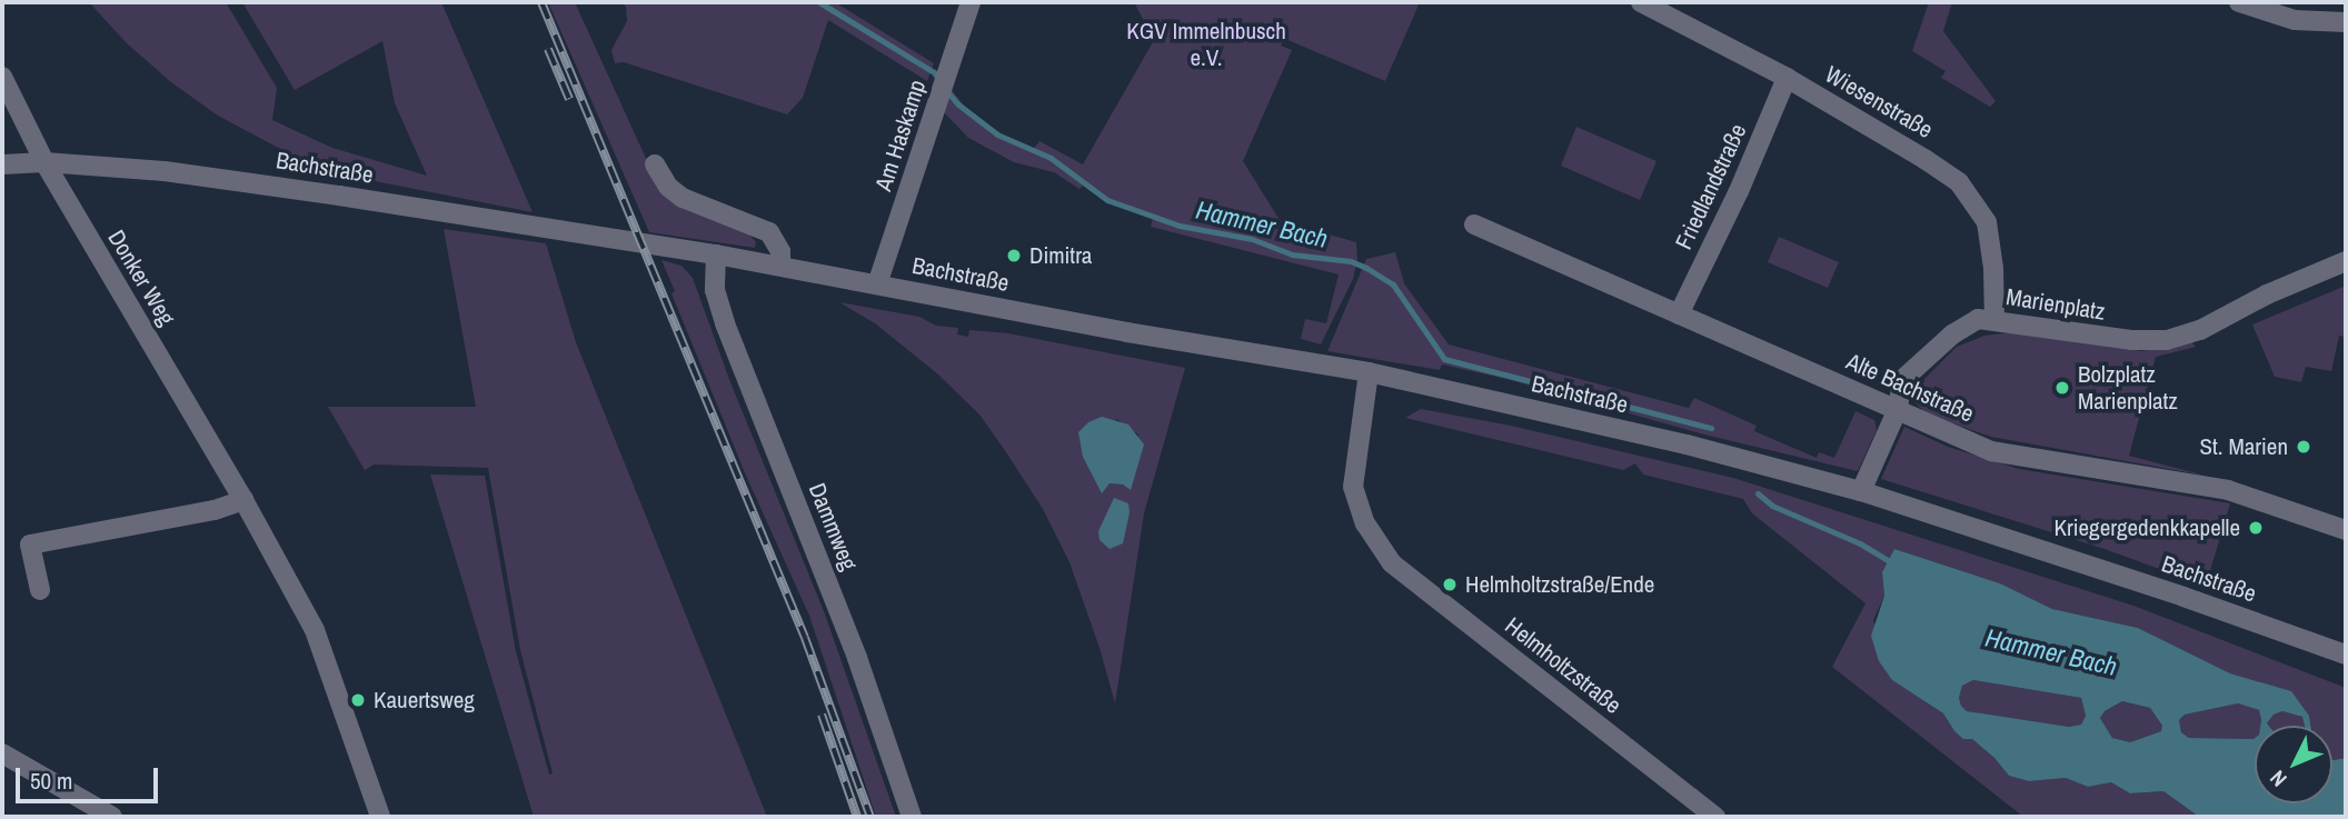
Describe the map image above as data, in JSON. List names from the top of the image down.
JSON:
{
  "streets": {
    "street": [
      "Wiesenstraße",
      "Am Haskamp",
      "Bachstraße",
      "Friedlandstraße",
      "Donker Weg",
      "Marienplatz",
      "Alte Bachstraße",
      "Dammweg",
      "Helmholtzstraße"
    ]
  },
  "crossings": [
    ["Wiesenstraße", "Friedlandstraße"],
    ["Wiesenstraße", "Marienplatz"],
    ["Am Haskamp", "Bachstraße"],
    ["Bachstraße", "Donker Weg"],
    ["Bachstraße", "Marienplatz"],
    ["Bachstraße", "Dammweg"],
    ["Bachstraße", "Helmholtzstraße"],
    ["Friedlandstraße", "Alte Bachstraße"],
    ["Marienplatz", "Alte Bachstraße"]
  ],
  "water": ["Hammer Bach"],
  "parks": ["KGV Immelnbusch e.V."],
  "places": [
    "Dimitra",
    "Bolzplatz Marienplatz",
    "St. Marien",
    "Kriegergedenkkapelle",
    "Helmholtzstraße/Ende",
    "Kauertsweg"
  ],
  "scale_bar": "50 m",
  "north": "bottom left"
}
